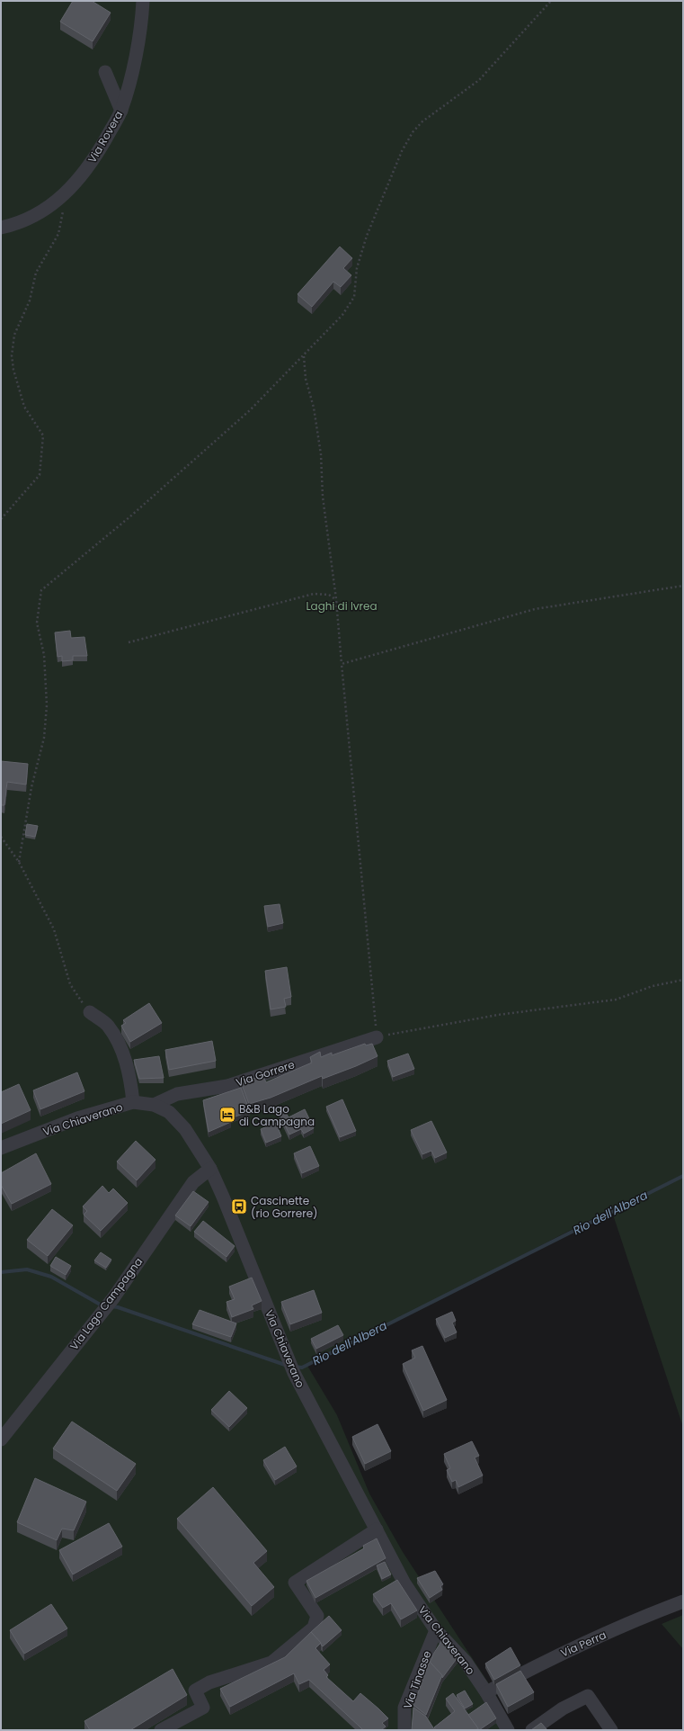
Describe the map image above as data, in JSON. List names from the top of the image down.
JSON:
{
  "streets": {
    "street": [
      "Via Rovera",
      "Via Gorrere",
      "Via Chiaverano",
      "Via Lago Campagna",
      "Via Perra",
      "Via Tinasse"
    ]
  },
  "crossings": [
    ["Via Gorrere", "Via Chiaverano"],
    ["Via Chiaverano", "Via Lago Campagna"],
    ["Via Chiaverano", "Via Perra"],
    ["Via Chiaverano", "Via Tinasse"]
  ],
  "water": ["Rio dell'Albera"],
  "parks": ["Laghi di Ivrea"],
  "places": {
    "hotel": ["B&B Lago di Campagna"],
    "bus stop": ["Cascinette (rio Gorrere)"]
  }
}
